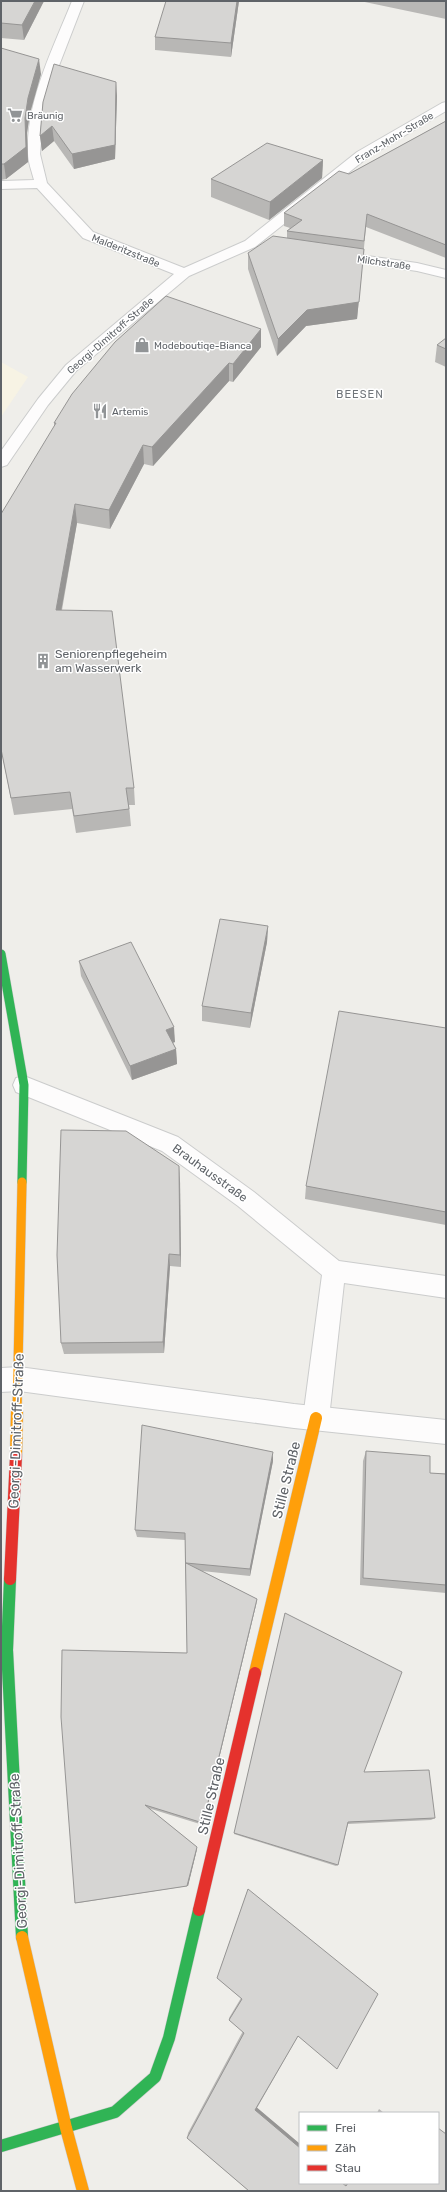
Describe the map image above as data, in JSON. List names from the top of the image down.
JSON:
{
  "streets": {
    "street": [
      "Franz-Mohr-Straße",
      "Malderitzstraße",
      "Milchstraße",
      "Georgi-Dimitroff-Straße",
      "Brauhausstraße",
      "Stille Straße"
    ]
  },
  "crossings": [
    ["Franz-Mohr-Straße", "Malderitzstraße"],
    ["Franz-Mohr-Straße", "Georgi-Dimitroff-Straße"],
    ["Malderitzstraße", "Georgi-Dimitroff-Straße"],
    ["Georgi-Dimitroff-Straße", "Brauhausstraße"],
    ["Georgi-Dimitroff-Straße", "Stille Straße"]
  ],
  "districts": ["BEESEN"],
  "places": {
    "supermarket": ["Bräunig"],
    "shop": ["Modeboutiqe-Bianca"],
    "restaurant": ["Artemis"],
    "building": ["Seniorenpflegeheim am Wasserwerk"]
  },
  "legend": ["Frei", "Zäh", "Stau"]
}
